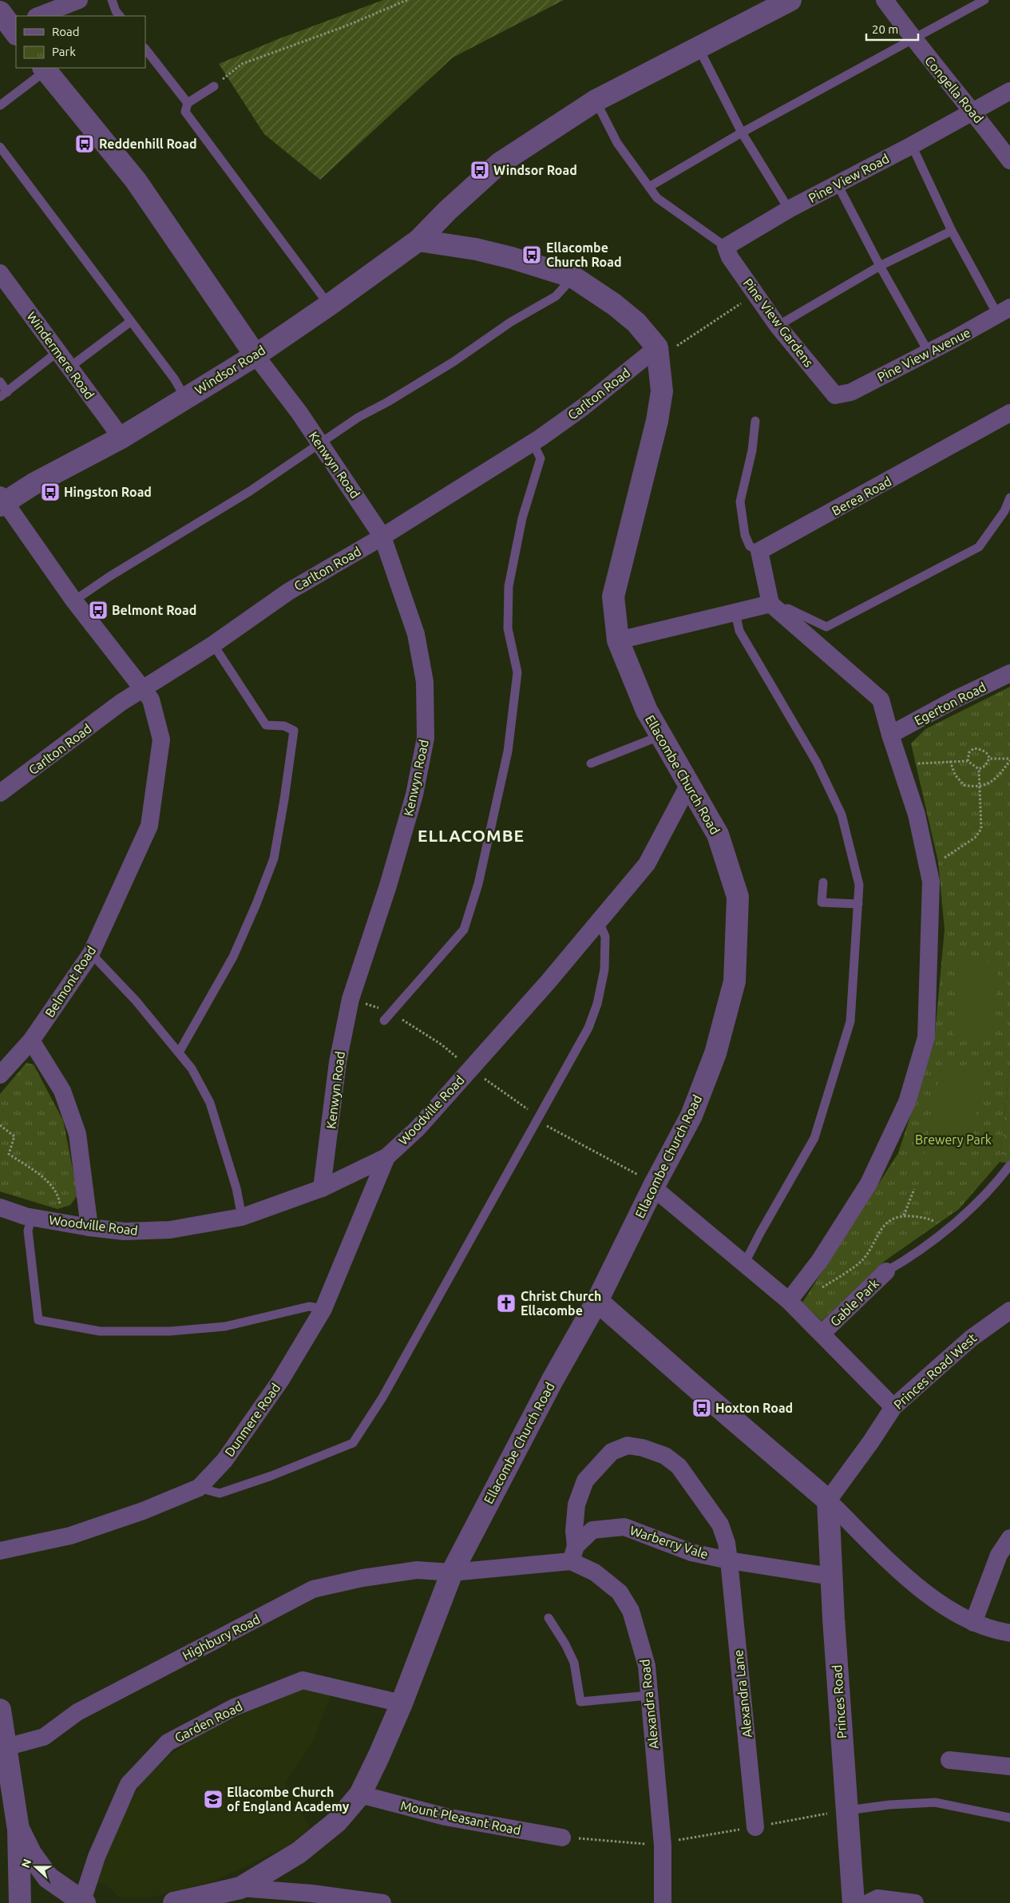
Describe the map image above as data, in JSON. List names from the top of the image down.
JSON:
{
  "streets": {
    "street": [
      "Congella Road",
      "Pine View Road",
      "Pine View Gardens",
      "Pine View Avenue",
      "Windermere Road",
      "Windsor Road",
      "Carlton Road",
      "Kenwyn Road",
      "Berea Road",
      "Egerton Road",
      "Ellacombe Church Road",
      "Belmont Road",
      "Woodville Road",
      "Gable Park",
      "Princes Road West",
      "Dunmere Road",
      "Warberry Vale",
      "Highbury Road",
      "Alexandra Lane",
      "Princes Road",
      "Alexandra Road",
      "Garden Road",
      "Mount Pleasant Road"
    ]
  },
  "crossings": [
    ["Congella Road", "Pine View Road"],
    ["Pine View Road", "Pine View Gardens"],
    ["Pine View Gardens", "Pine View Avenue"],
    ["Windermere Road", "Windsor Road"],
    ["Windsor Road", "Kenwyn Road"],
    ["Windsor Road", "Belmont Road"],
    ["Carlton Road", "Kenwyn Road"],
    ["Carlton Road", "Ellacombe Church Road"],
    ["Carlton Road", "Belmont Road"],
    ["Kenwyn Road", "Woodville Road"],
    ["Ellacombe Church Road", "Woodville Road"],
    ["Ellacombe Church Road", "Highbury Road"],
    ["Ellacombe Church Road", "Garden Road"],
    ["Ellacombe Church Road", "Mount Pleasant Road"],
    ["Woodville Road", "Dunmere Road"],
    ["Princes Road West", "Princes Road"],
    ["Warberry Vale", "Alexandra Lane"],
    ["Warberry Vale", "Princes Road"],
    ["Warberry Vale", "Alexandra Road"],
    ["Alexandra Lane", "Alexandra Road"]
  ],
  "districts": ["ELLACOMBE"],
  "parks": ["Brewery Park"],
  "places": {
    "bus stop": [
      "Reddenhill Road",
      "Windsor Road",
      "Ellacombe Church Road",
      "Hingston Road",
      "Belmont Road",
      "Hoxton Road"
    ],
    "church": ["Christ Church Ellacombe"],
    "school or university": ["Ellacombe Church of England Academy"]
  },
  "legend": ["Road", "Park"],
  "scale_bar": "20 m",
  "north": "left"
}
